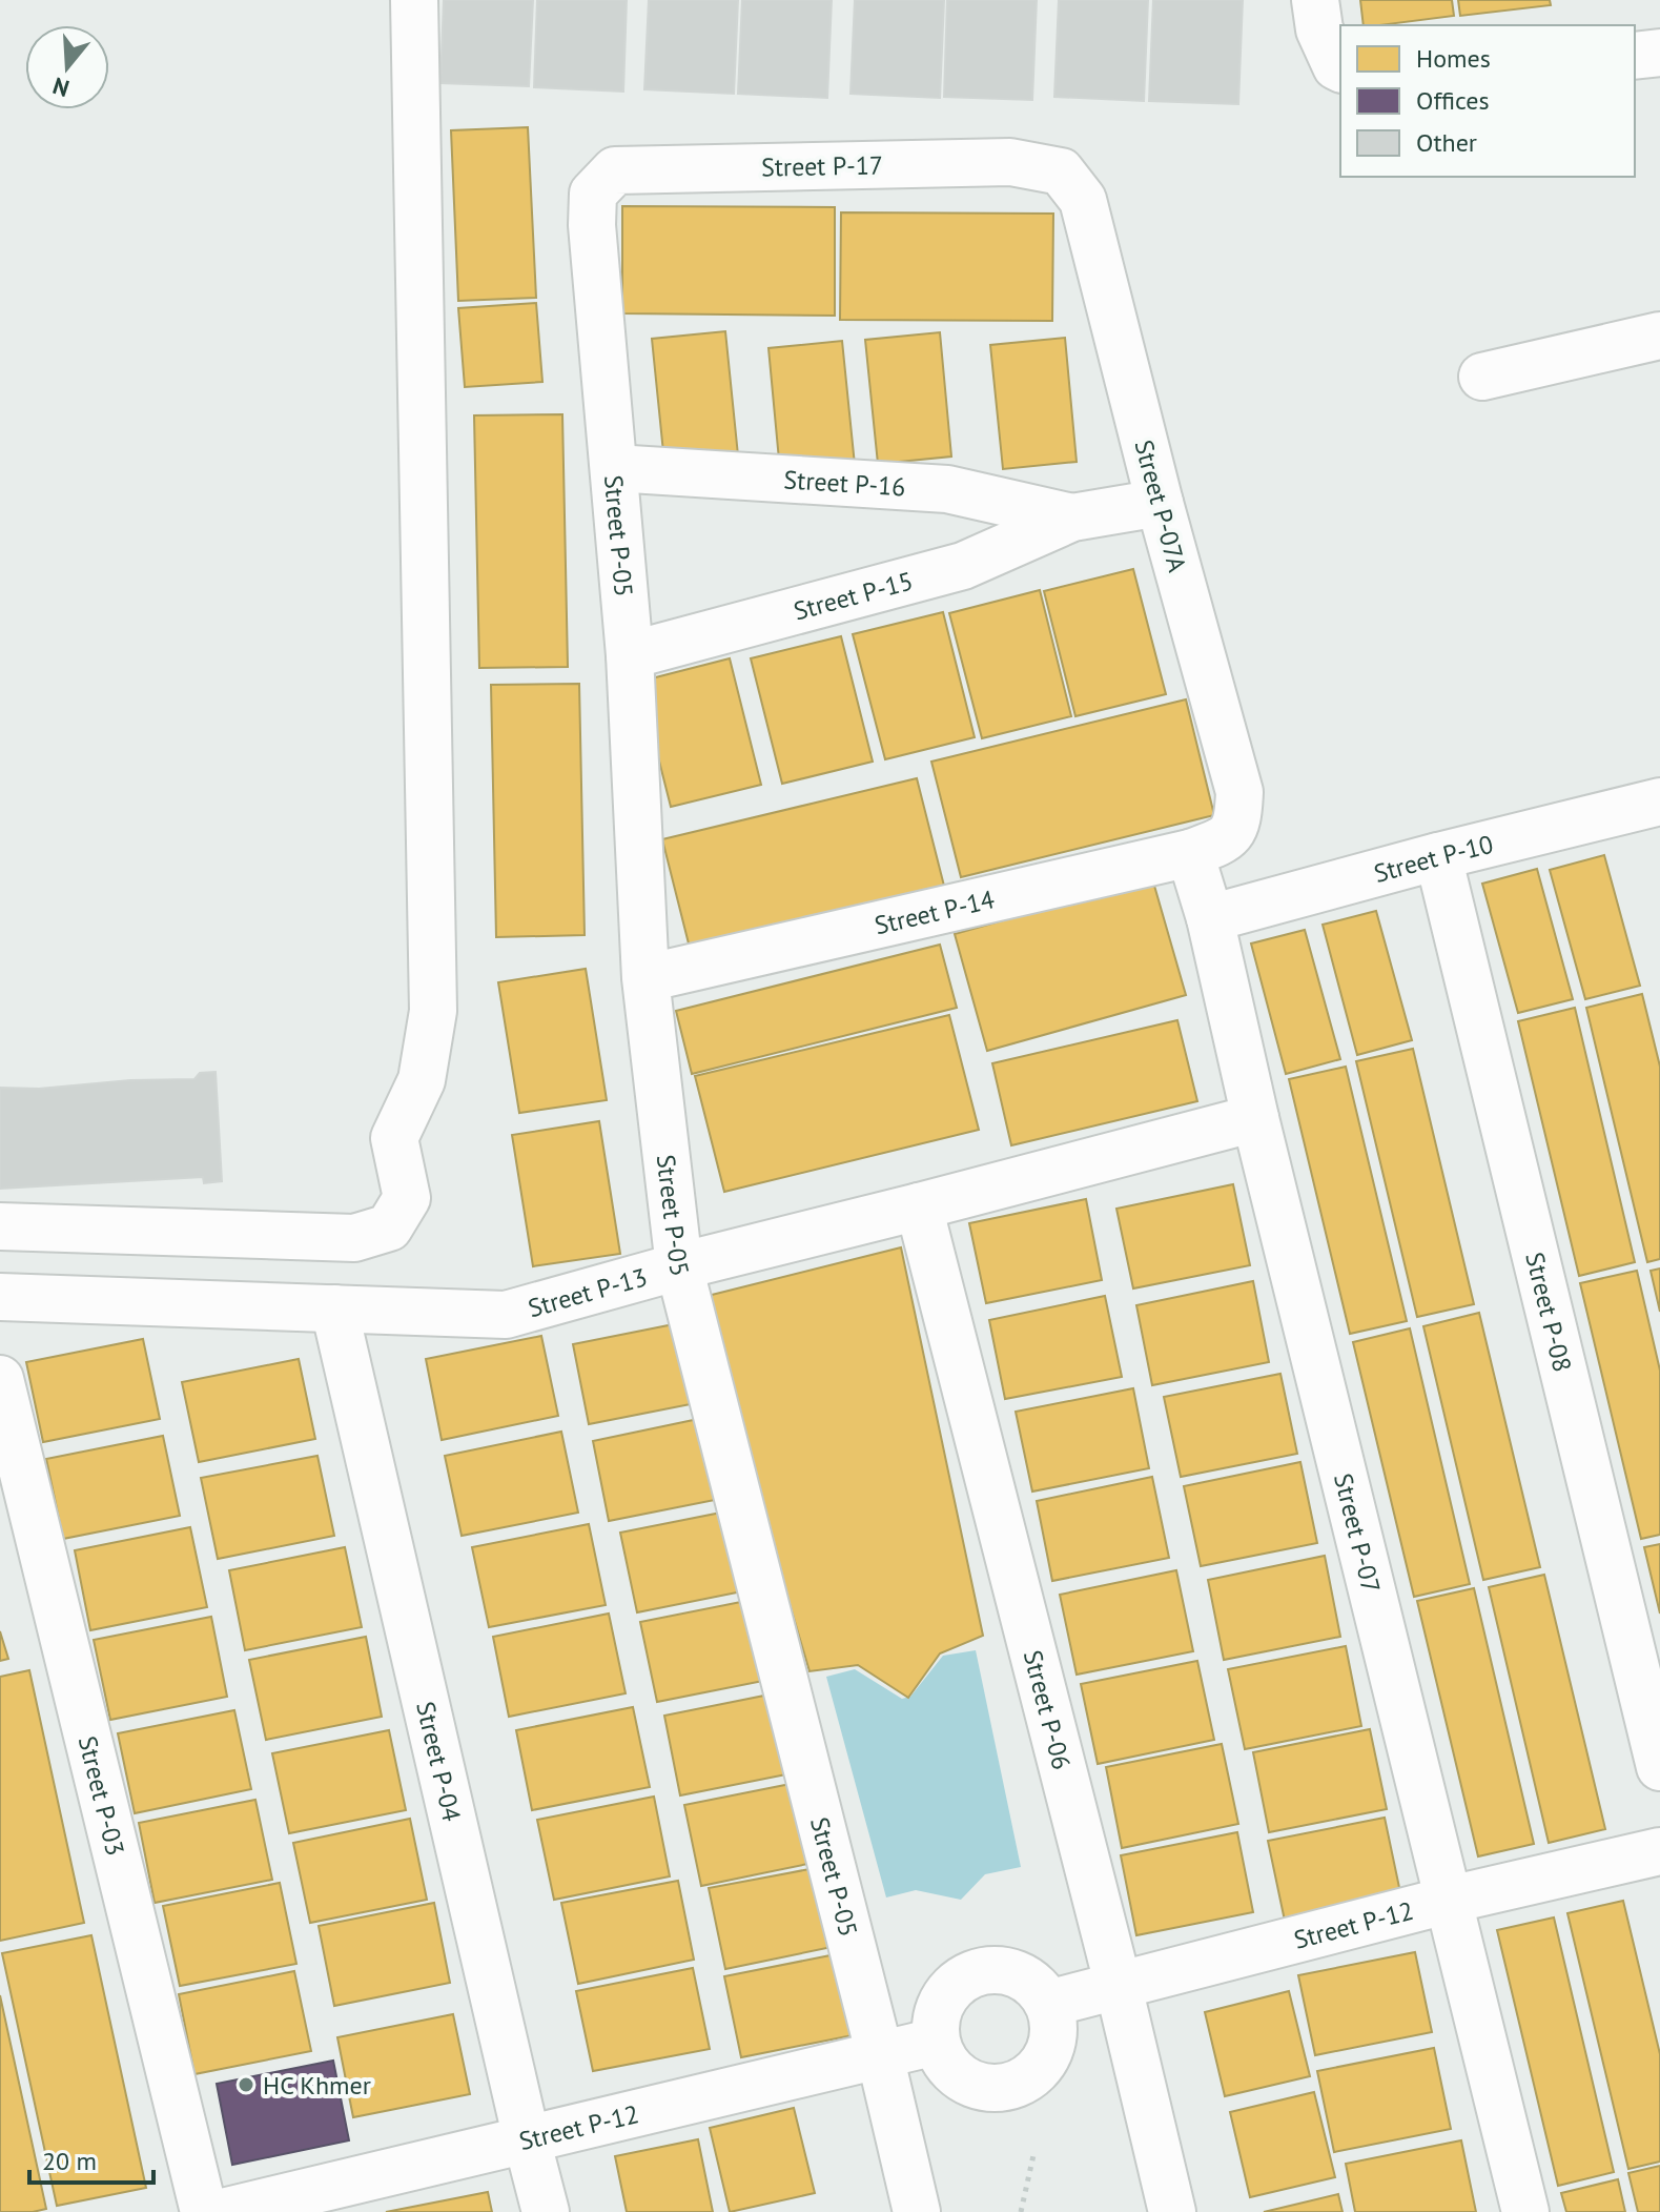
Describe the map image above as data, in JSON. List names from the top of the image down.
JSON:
{
  "streets": {
    "street": [
      "Street P-17",
      "Street P-16",
      "Street P-07A",
      "Street P-05",
      "Street P-15",
      "Street P-10",
      "Street P-14",
      "Street P-13",
      "Street P-08",
      "Street P-07",
      "Street P-06",
      "Street P-04",
      "Street P-03",
      "Street P-12"
    ]
  },
  "crossings": [
    ["Street P-17", "Street P-07A"],
    ["Street P-17", "Street P-05"],
    ["Street P-16", "Street P-05"],
    ["Street P-16", "Street P-15"],
    ["Street P-07A", "Street P-14"],
    ["Street P-07A", "Street P-07"],
    ["Street P-05", "Street P-15"],
    ["Street P-05", "Street P-14"],
    ["Street P-05", "Street P-13"],
    ["Street P-05", "Street P-12"],
    ["Street P-10", "Street P-08"],
    ["Street P-10", "Street P-07"],
    ["Street P-14", "Street P-07"],
    ["Street P-13", "Street P-07"],
    ["Street P-13", "Street P-06"],
    ["Street P-13", "Street P-04"],
    ["Street P-07", "Street P-12"],
    ["Street P-06", "Street P-12"],
    ["Street P-04", "Street P-12"]
  ],
  "places": ["HC Khmer"],
  "legend": ["Homes", "Offices", "Other"],
  "scale_bar": "20 m",
  "north": "bottom"
}
